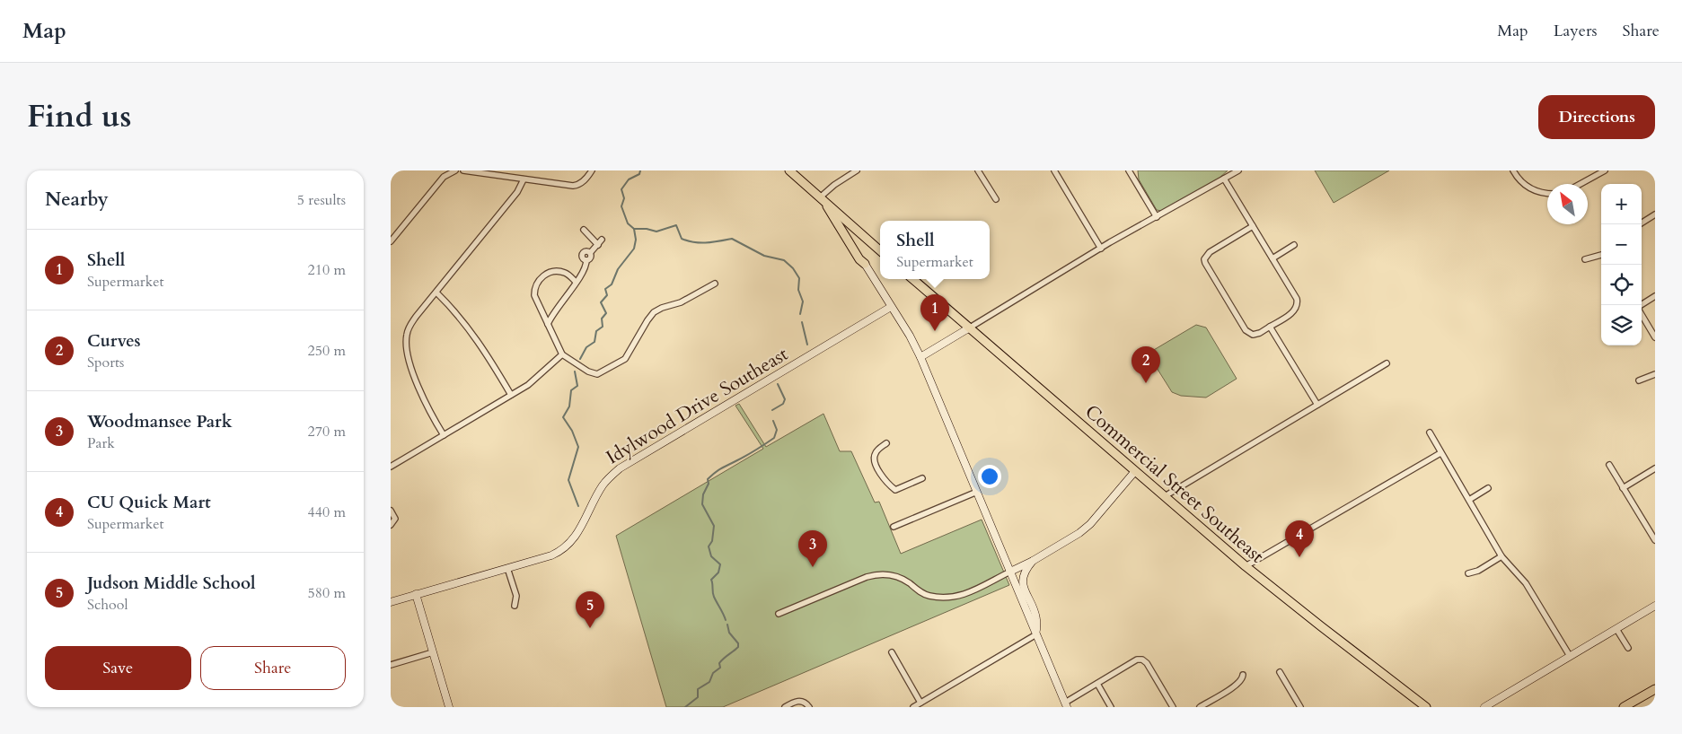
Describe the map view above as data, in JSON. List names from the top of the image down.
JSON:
{
  "streets": {
    "main road": ["Commercial Street Southeast"],
    "street": ["Idylwood Drive Southeast"]
  },
  "north": "top left",
  "page": {
    "header": "Map",
    "nav": ["Map", "Layers", "Share"],
    "title": "Find us",
    "buttons": [
      "Directions",
      ["Save", "Share"]
    ],
    "heading": ["Nearby", "5 results"],
    "map_buttons": ["+", "−"],
    "popup": ["Shell", "Supermarket"],
    "list": [
      {
        "mark": "1",
        "name": "Shell",
        "note": "Supermarket",
        "value": "210 m"
      },
      {
        "mark": "2",
        "name": "Curves",
        "note": "Sports",
        "value": "250 m"
      },
      {
        "mark": "3",
        "name": "Woodmansee Park",
        "note": "Park",
        "value": "270 m"
      },
      {
        "mark": "4",
        "name": "CU Quick Mart",
        "note": "Supermarket",
        "value": "440 m"
      },
      {
        "mark": "5",
        "name": "Judson Middle School",
        "note": "School",
        "value": "580 m"
      }
    ],
    "pins": [
      "1",
      "2",
      "4",
      "3",
      "5"
    ]
  }
}
